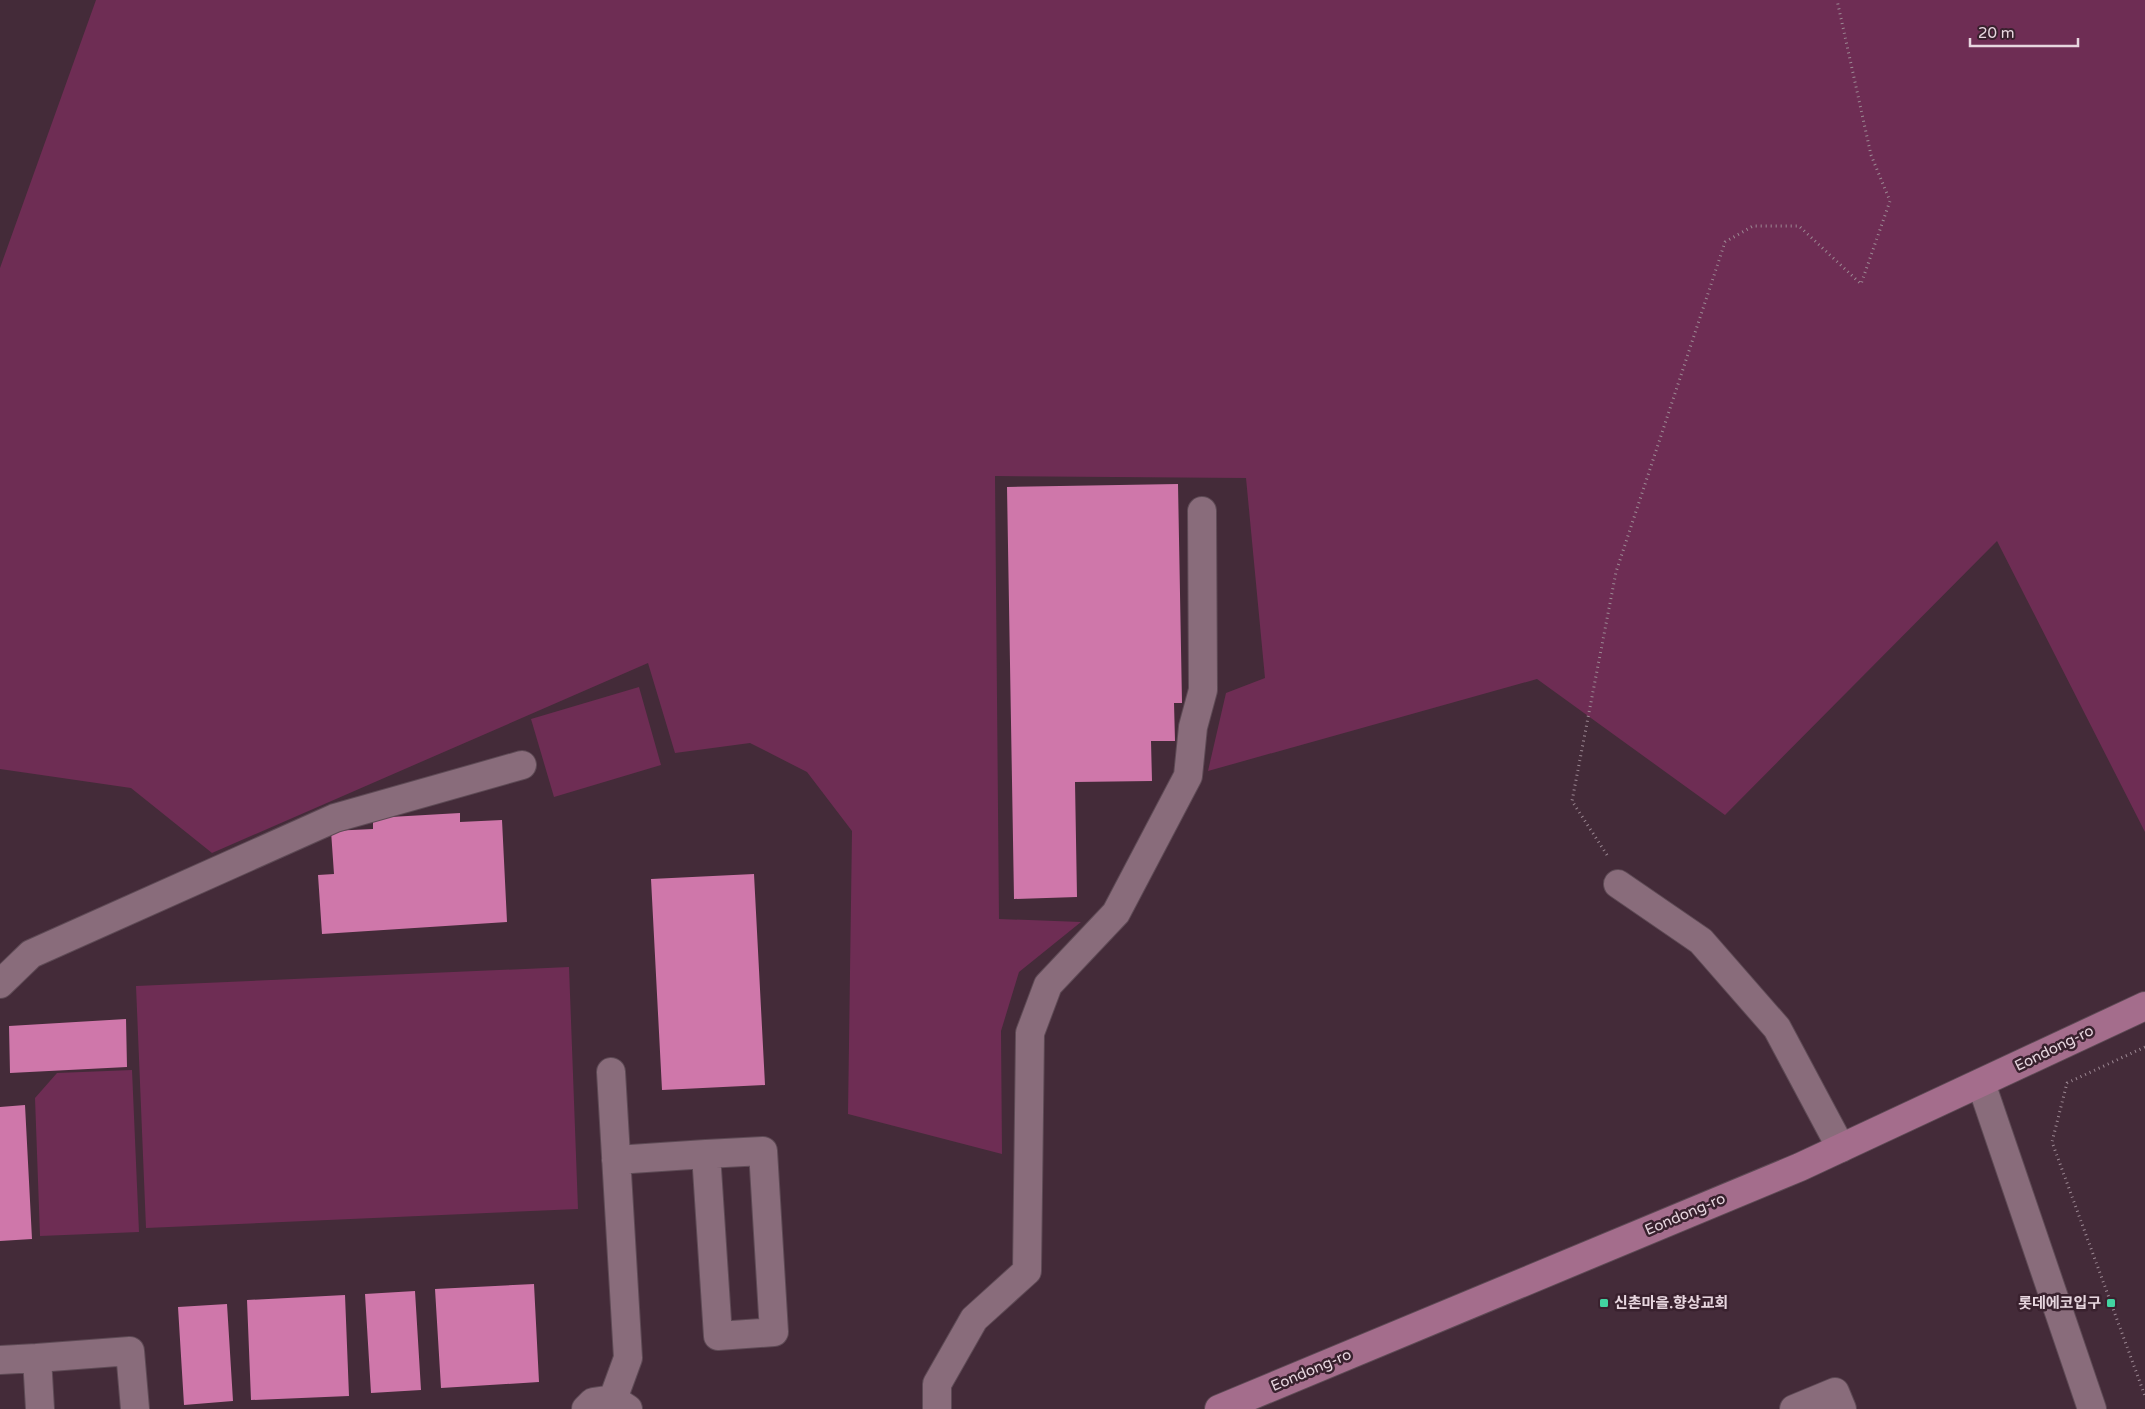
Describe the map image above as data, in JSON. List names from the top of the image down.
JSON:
{
  "streets": {
    "main road": ["Eondong-ro"]
  },
  "places": {
    "transit": ["신촌마을.향상교회", "롯데에코입구"]
  },
  "scale_bar": "20 m"
}
